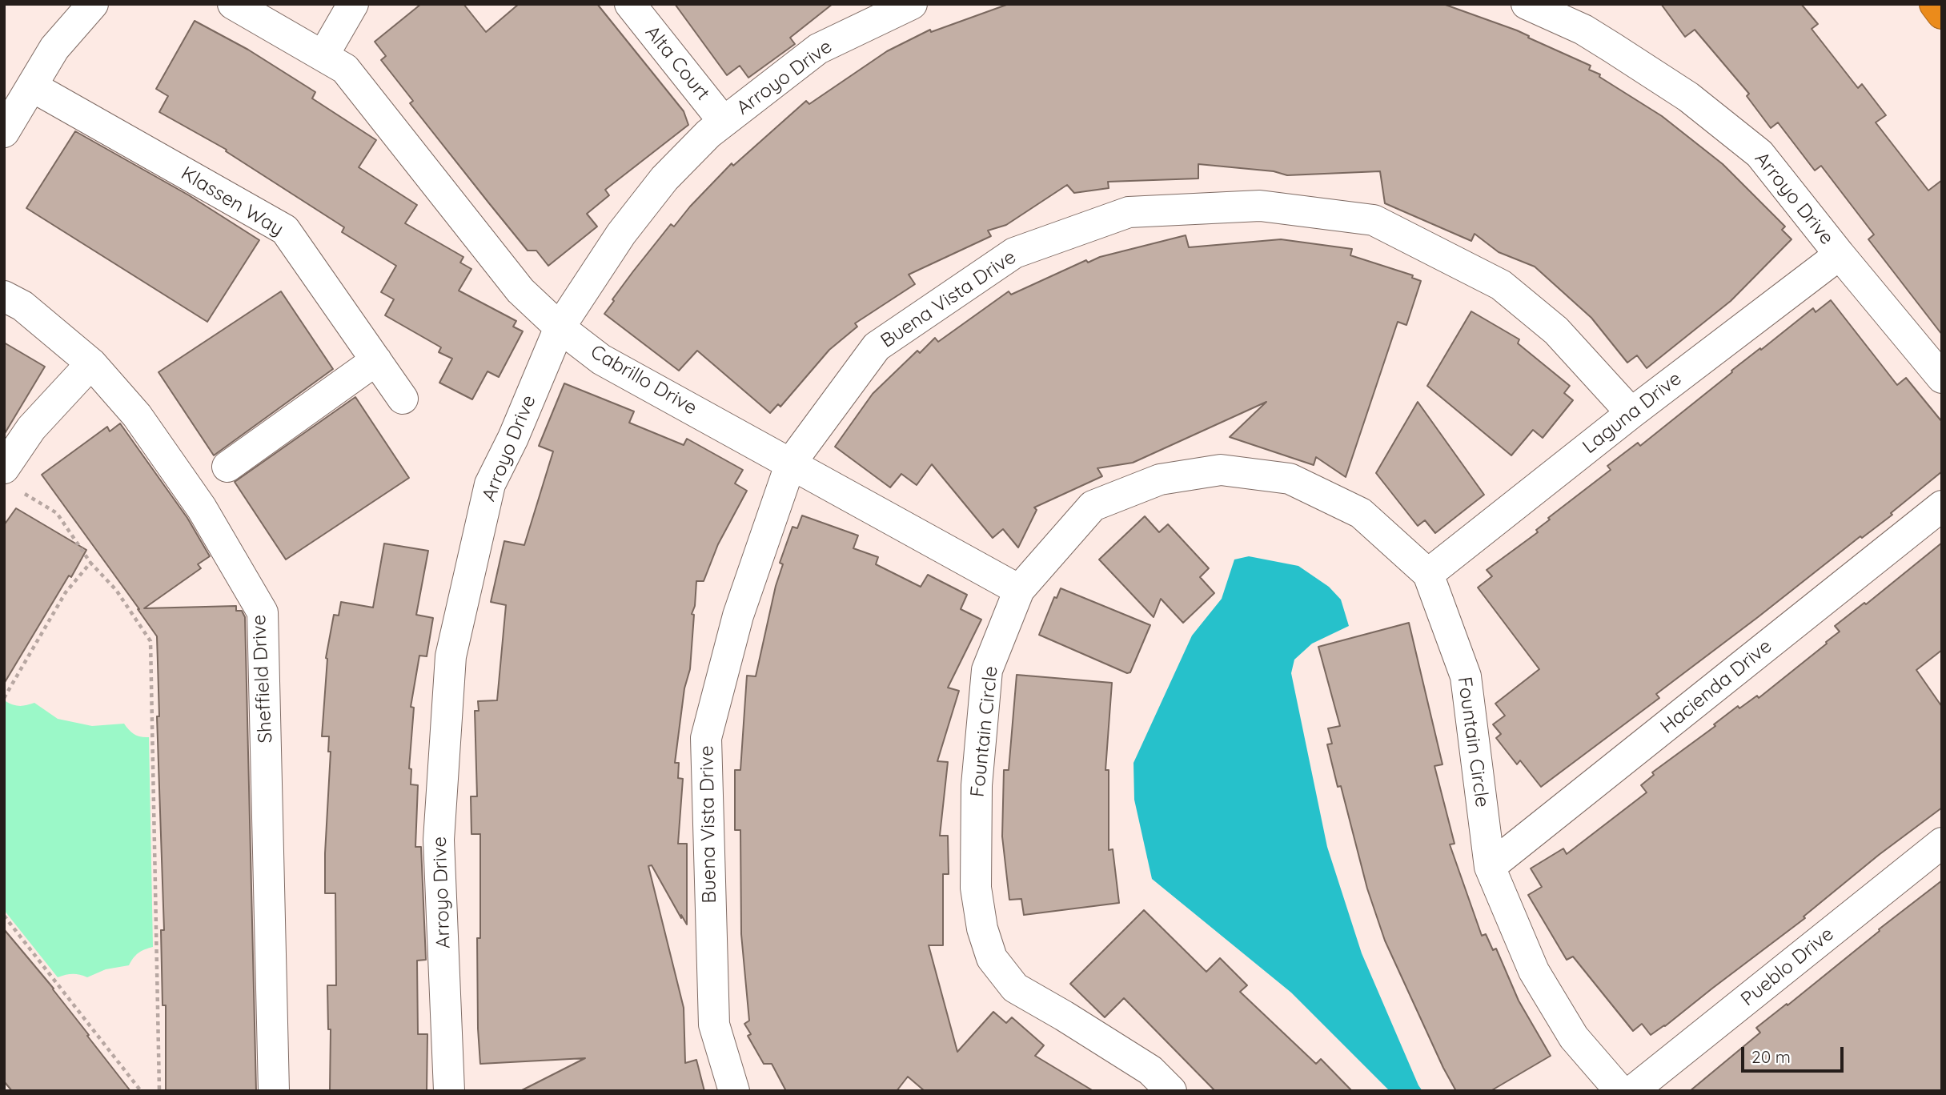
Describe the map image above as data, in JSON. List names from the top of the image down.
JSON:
{
  "streets": {
    "street": [
      "Alta Court",
      "Arroyo Drive",
      "Klassen Way",
      "Buena Vista Drive",
      "Cabrillo Drive",
      "Laguna Drive",
      "Sheffield Drive",
      "Hacienda Drive",
      "Fountain Circle",
      "Pueblo Drive"
    ]
  },
  "crossings": [
    ["Alta Court", "Arroyo Drive"],
    ["Arroyo Drive", "Cabrillo Drive"],
    ["Arroyo Drive", "Laguna Drive"],
    ["Buena Vista Drive", "Cabrillo Drive"],
    ["Buena Vista Drive", "Laguna Drive"],
    ["Cabrillo Drive", "Fountain Circle"],
    ["Laguna Drive", "Fountain Circle"],
    ["Hacienda Drive", "Fountain Circle"]
  ],
  "scale_bar": "20 m"
}
